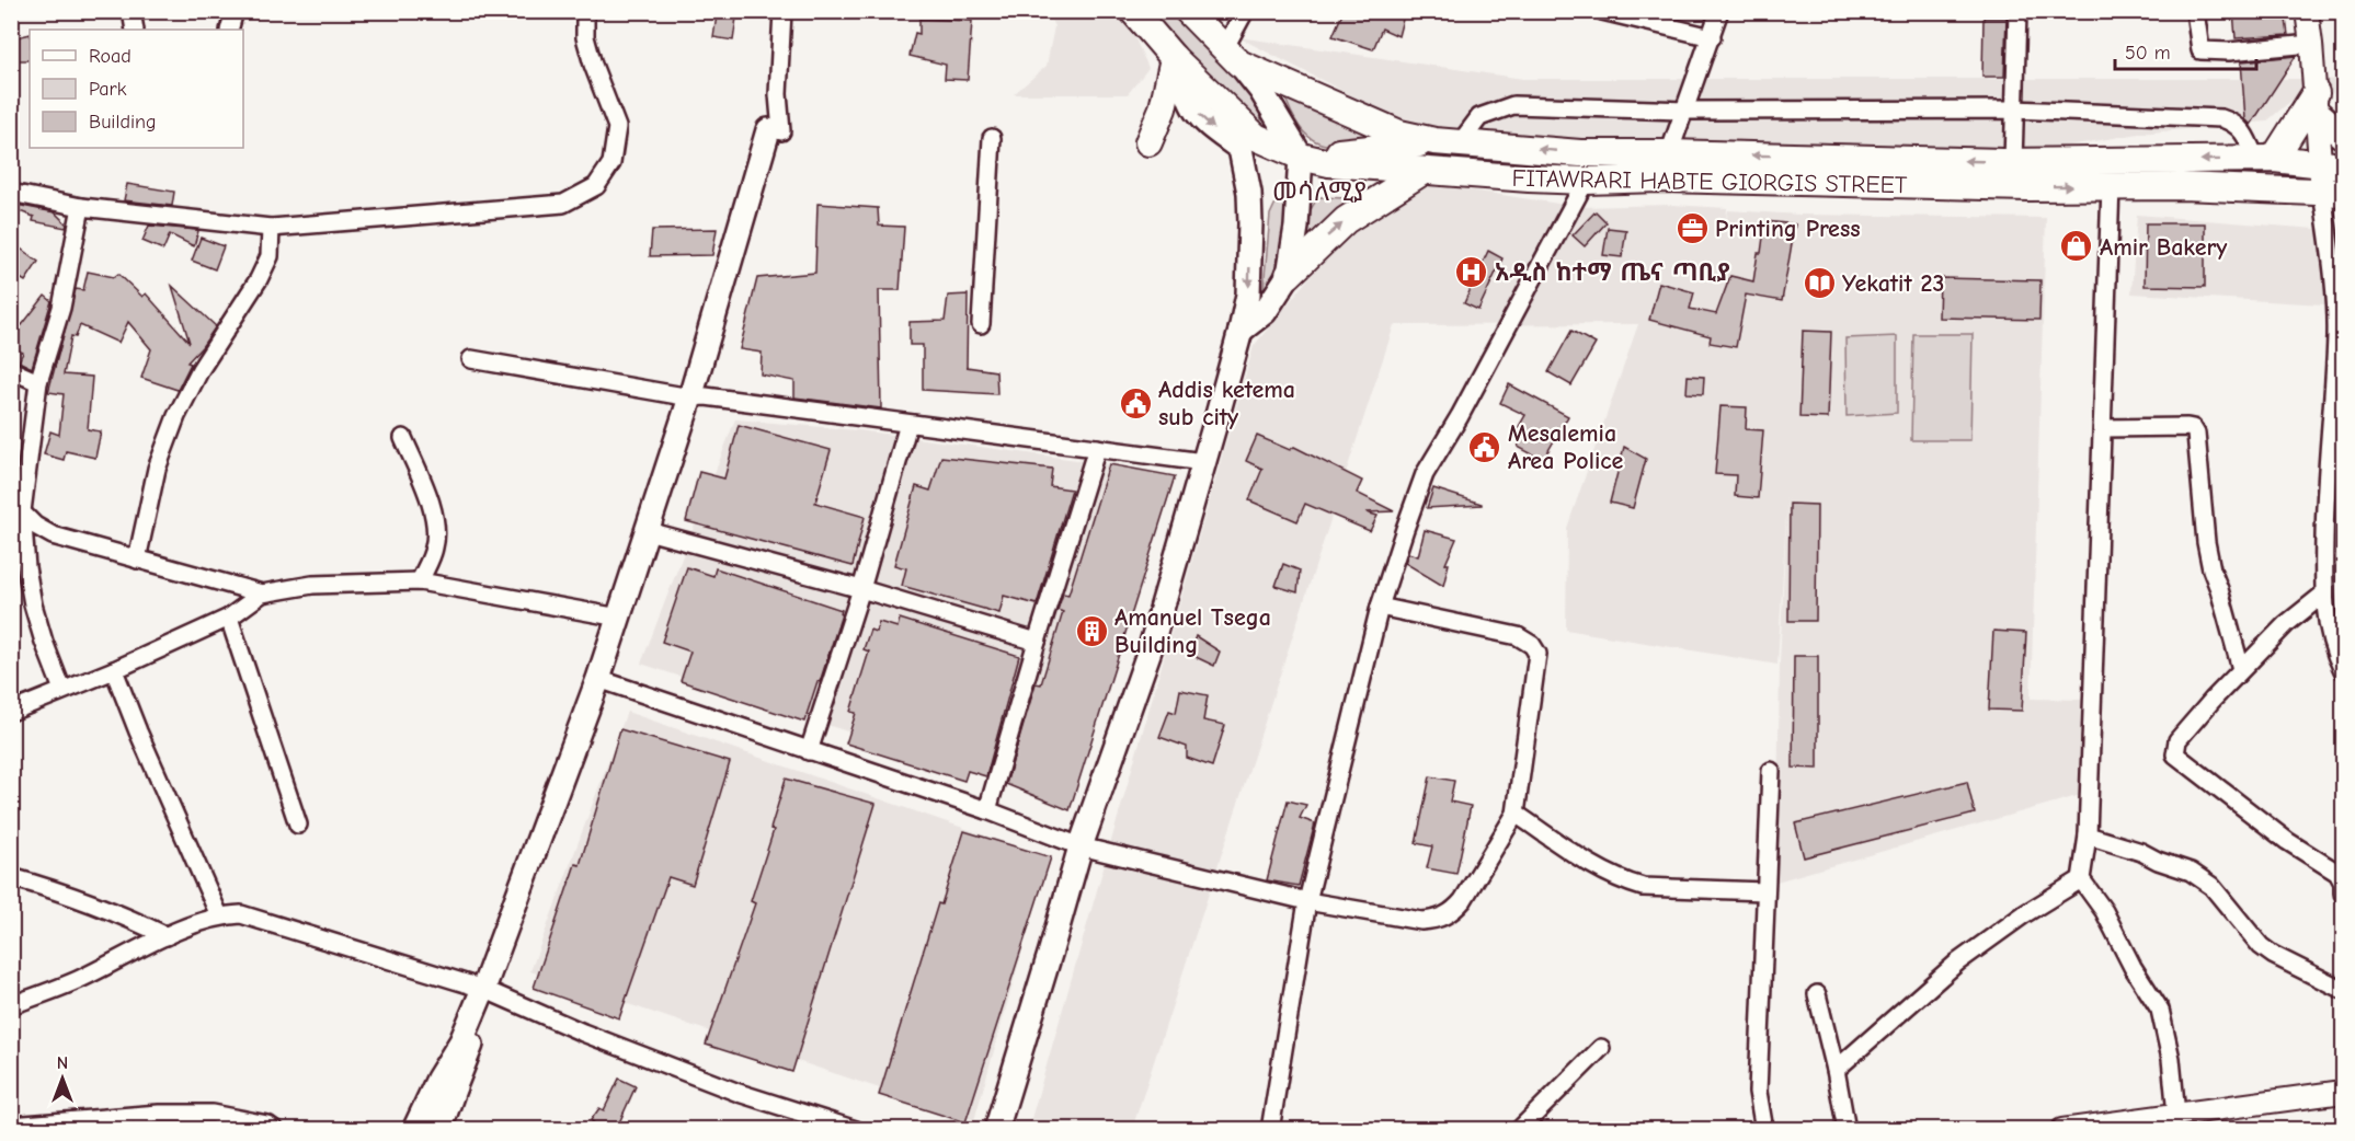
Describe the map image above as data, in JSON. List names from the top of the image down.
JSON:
{
  "streets": {
    "main road": ["FITAWRARI HABTE GIORGIS STREET"]
  },
  "districts": ["መሳለሚያ"],
  "places": {
    "office": ["Printing Press"],
    "shop": ["Amir Bakery"],
    "hospital": ["አዲስ ከተማ ጤና ጣቢያ"],
    "library": ["Yekatit 23"],
    "public building": ["Addis ketema sub city", "Mesalemia Area Police"],
    "building": ["Amanuel Tsega Building"]
  },
  "legend": ["Road", "Park", "Building"],
  "scale_bar": "50 m",
  "north": "top"
}
